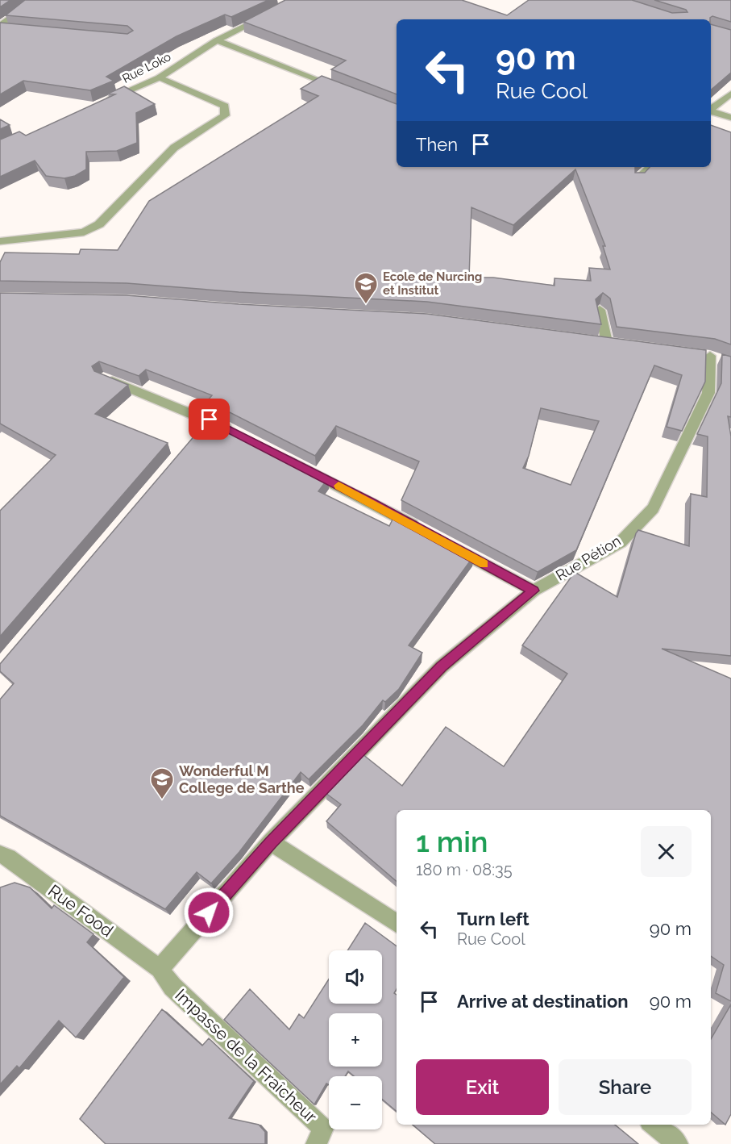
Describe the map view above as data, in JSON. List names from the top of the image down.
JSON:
{
  "streets": {
    "street": [
      "Rue Loko",
      "Rue Pétion",
      "Rue Food",
      "Impasse de la Fraîcheur"
    ]
  },
  "crossings": [
    ["Rue Pétion", "Rue Food"],
    ["Rue Pétion", "Impasse de la Fraîcheur"],
    ["Rue Food", "Impasse de la Fraîcheur"]
  ],
  "places": {
    "school or university": ["Ecole de Nurcing et Institut", "Wonderful M College de Sarthe"]
  },
  "page": {
    "turn": ["90 m", "Rue Cool"],
    "then": "Then",
    "heading": ["1 min", "180 m · 08:35"],
    "list": [
      {
        "name": "Turn left",
        "note": "Rue Cool",
        "value": "90 m"
      },
      {
        "name": "Arrive at destination",
        "value": "90 m"
      }
    ],
    "map_buttons": ["+", "−"],
    "buttons": ["Exit", "Share"]
  }
}
